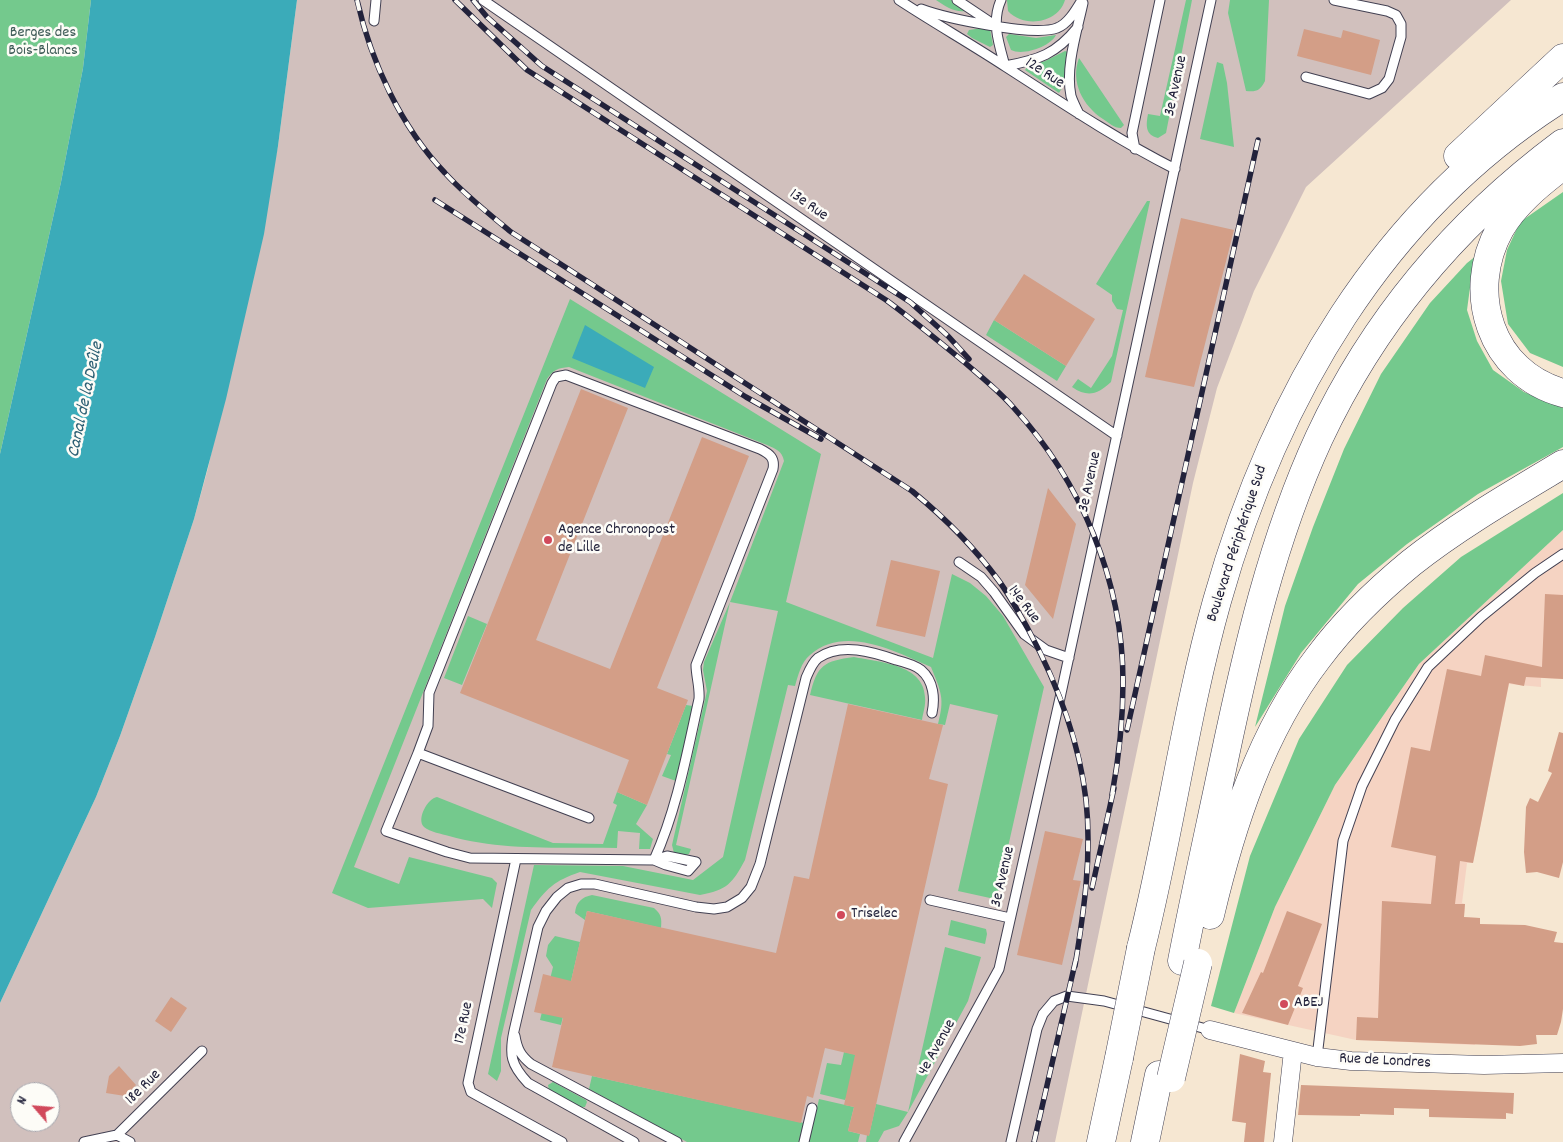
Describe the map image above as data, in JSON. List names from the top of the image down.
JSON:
{
  "streets": {
    "highway": ["Boulevard Périphérique Sud"],
    "street": ["Rue de Londres"],
    "lane": [
      "12e Rue",
      "3e Avenue",
      "13e Rue",
      "14e Rue",
      "17e Rue",
      "4e Avenue",
      "18e Rue"
    ]
  },
  "crossings": [
    ["12e Rue", "3e Avenue"],
    ["3e Avenue", "13e Rue"],
    ["3e Avenue", "14e Rue"],
    ["3e Avenue", "4e Avenue"]
  ],
  "water": ["Canal de la Deûle"],
  "parks": ["Berges des Bois-Blancs"],
  "places": ["Agence Chronopost de Lille", "Triselec", "ABEJ"],
  "north": "top left"
}
